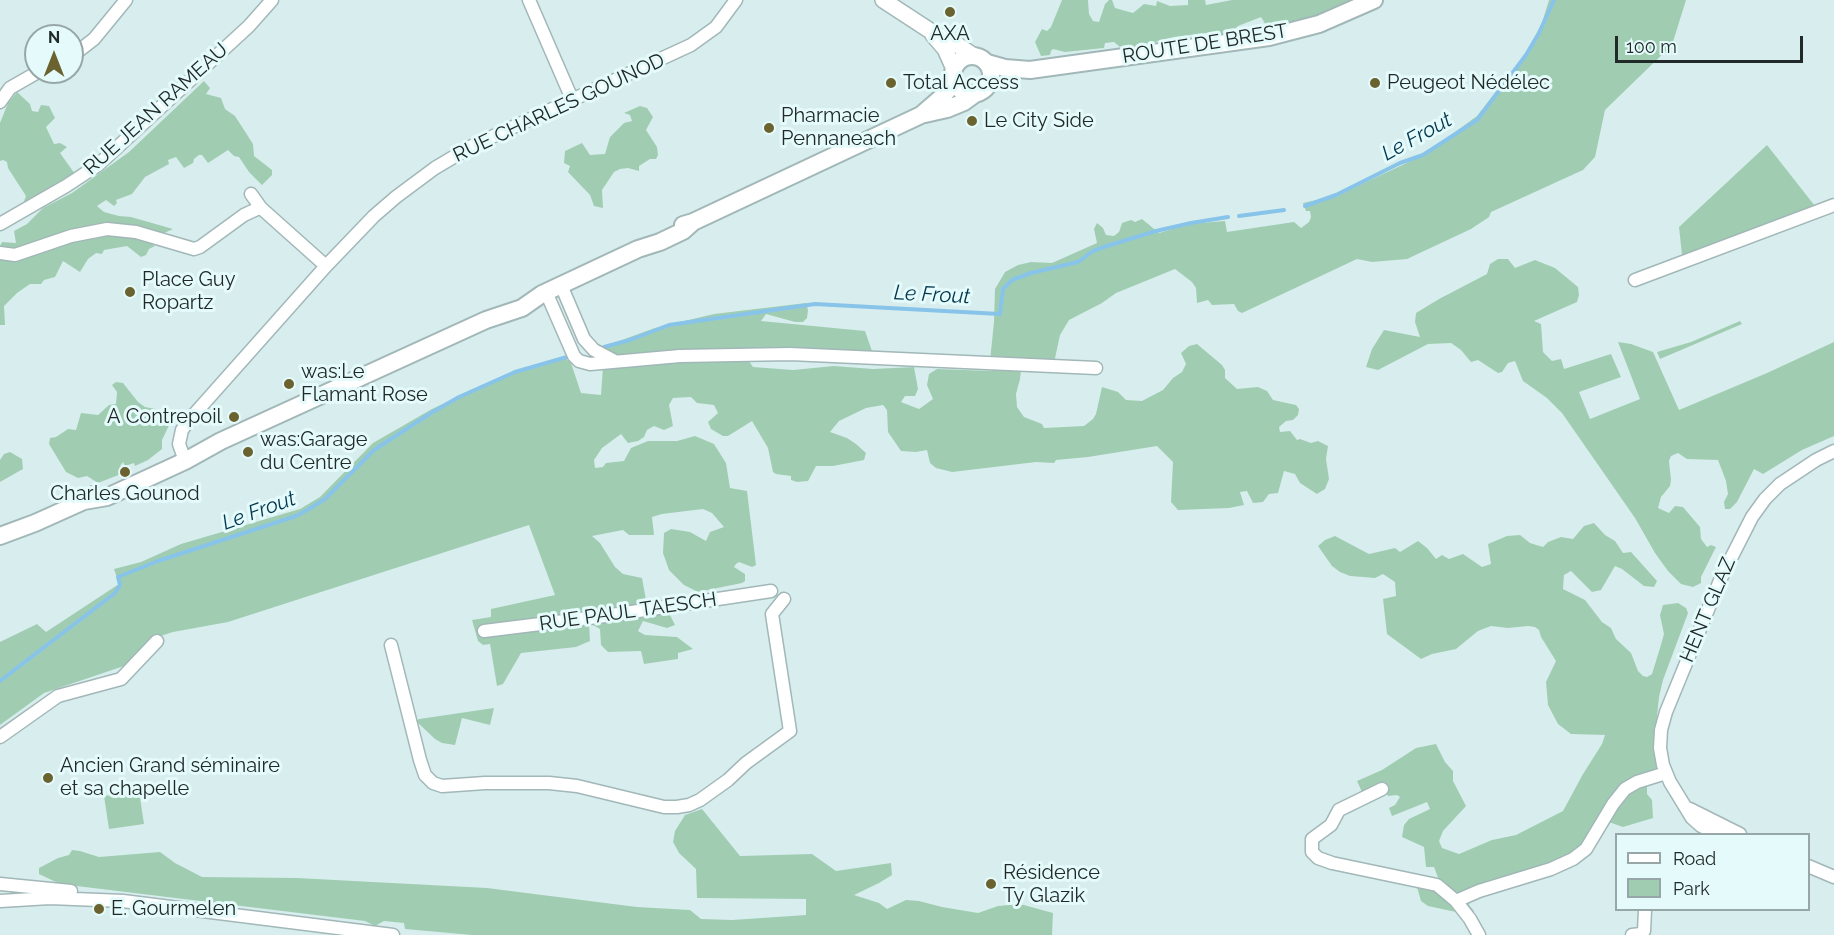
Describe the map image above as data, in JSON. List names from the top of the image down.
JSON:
{
  "streets": {
    "main road": ["ROUTE DE BREST"],
    "street": [
      "RUE CHARLES GOUNOD",
      "RUE JEAN RAMEAU",
      "HENT GLAZ",
      "RUE PAUL TAESCH"
    ]
  },
  "crossings": [
    ["ROUTE DE BREST", "RUE CHARLES GOUNOD"]
  ],
  "water": ["Le Frout"],
  "places": [
    "AXA",
    "Total Access",
    "Peugeot Nédélec",
    "Le City Side",
    "Pharmacie Pennaneach",
    "Place Guy Ropartz",
    "was:Le Flamant Rose",
    "A Contrepoil",
    "was:Garage du Centre",
    "Charles Gounod",
    "Ancien Grand séminaire et sa chapelle",
    "Résidence Ty Glazik",
    "E. Gourmelen"
  ],
  "legend": ["Road", "Park"],
  "scale_bar": "100 m",
  "north": "top"
}
